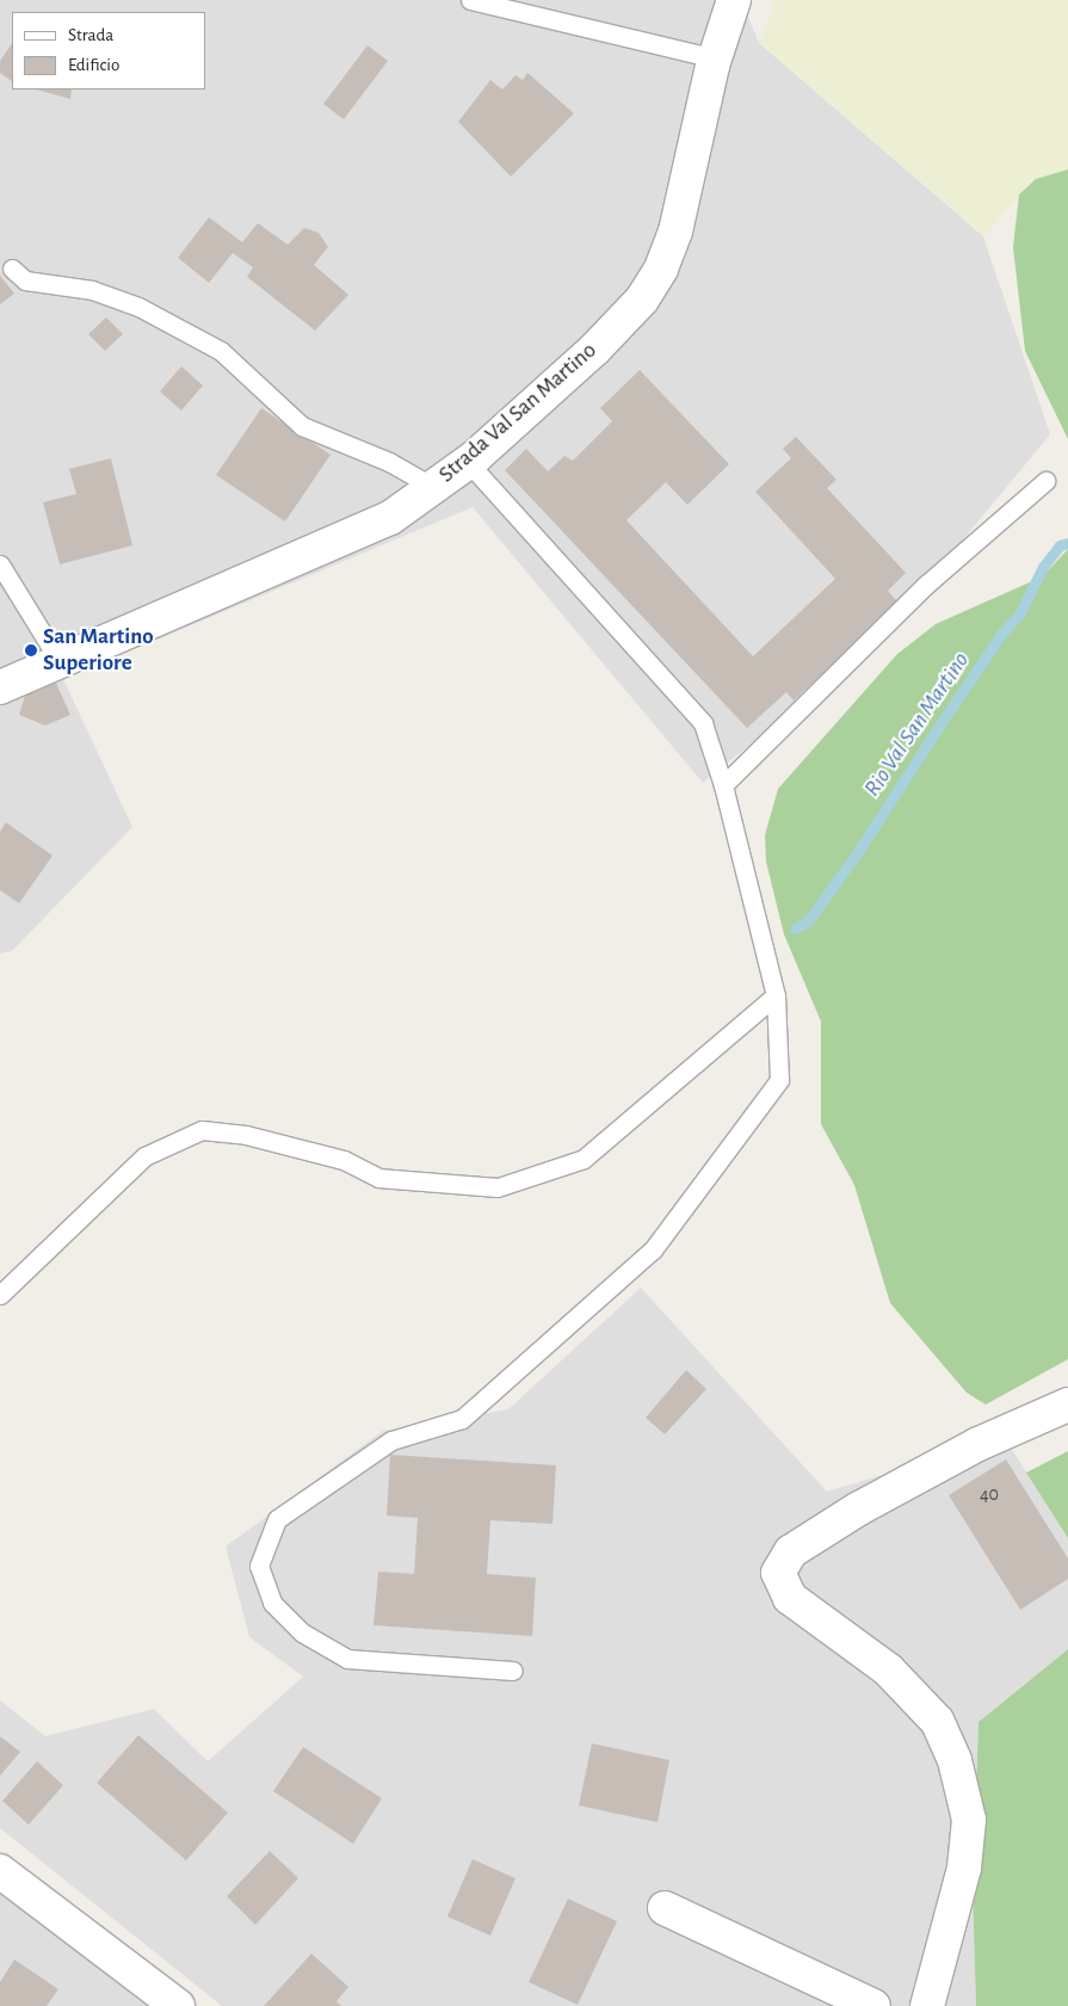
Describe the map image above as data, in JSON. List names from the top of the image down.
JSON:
{
  "streets": {
    "street": ["Strada Val San Martino"]
  },
  "water": ["Rio Val San Martino"],
  "places": ["San Martino Superiore"],
  "house_numbers": ["40"],
  "legend": ["Strada", "Edificio"]
}
